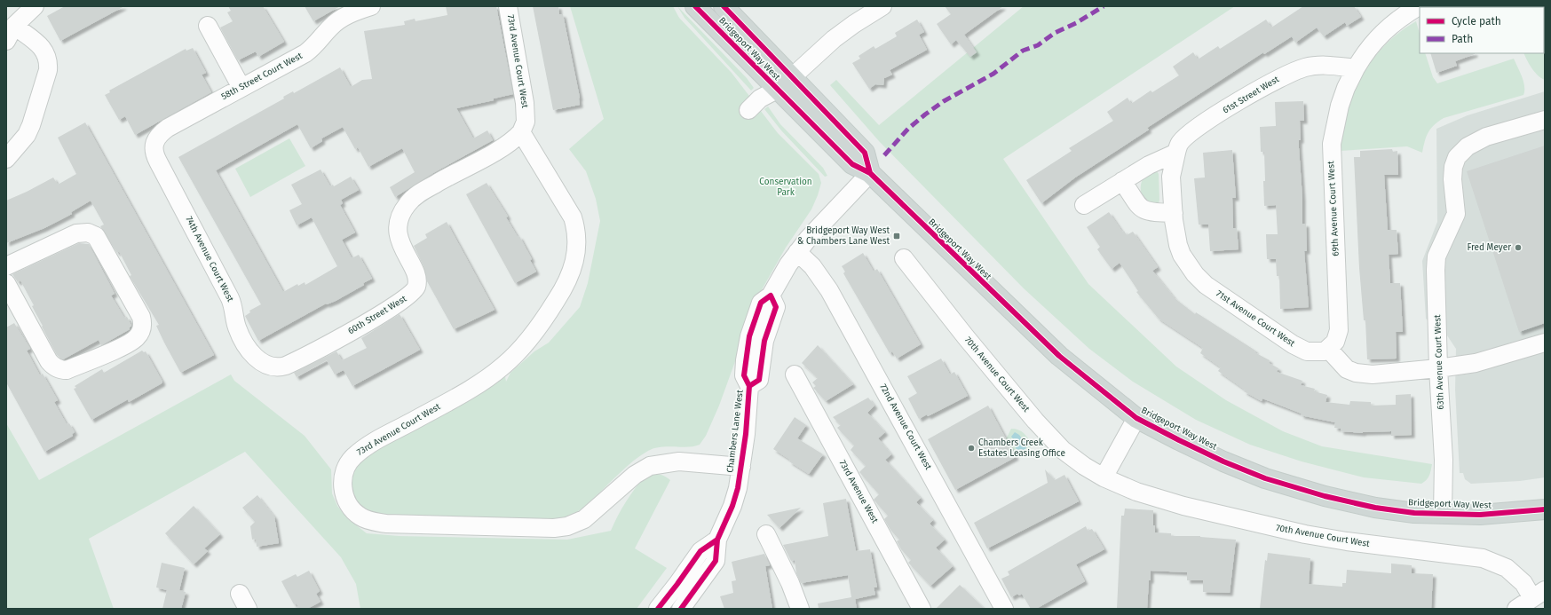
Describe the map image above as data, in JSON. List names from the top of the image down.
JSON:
{
  "streets": {
    "main road": ["Bridgeport Way West"],
    "street": [
      "73rd Avenue Court West",
      "58th Street Court West",
      "61st Street West",
      "69th Avenue Court West",
      "74th Avenue Court West",
      "60th Street West",
      "71st Avenue Court West",
      "63th Avenue Court West",
      "70th Avenue Court West",
      "72nd Avenue Court West",
      "Chambers Lane West",
      "73rd Avenue West"
    ]
  },
  "crossings": [
    ["Bridgeport Way West", "63th Avenue Court West"],
    ["Bridgeport Way West", "Chambers Lane West"],
    ["73rd Avenue Court West", "60th Street West"],
    ["73rd Avenue Court West", "Chambers Lane West"],
    ["58th Street Court West", "74th Avenue Court West"],
    ["61st Street West", "69th Avenue Court West"],
    ["61st Street West", "71st Avenue Court West"],
    ["69th Avenue Court West", "71st Avenue Court West"],
    ["74th Avenue Court West", "60th Street West"],
    ["72nd Avenue Court West", "Chambers Lane West"]
  ],
  "parks": ["Conservation Park"],
  "places": {
    "transit": ["Bridgeport Way West & Chambers Lane West"],
    "other": ["Fred Meyer", "Chambers Creek Estates Leasing Office"]
  },
  "legend": ["Cycle path", "Path"]
}
